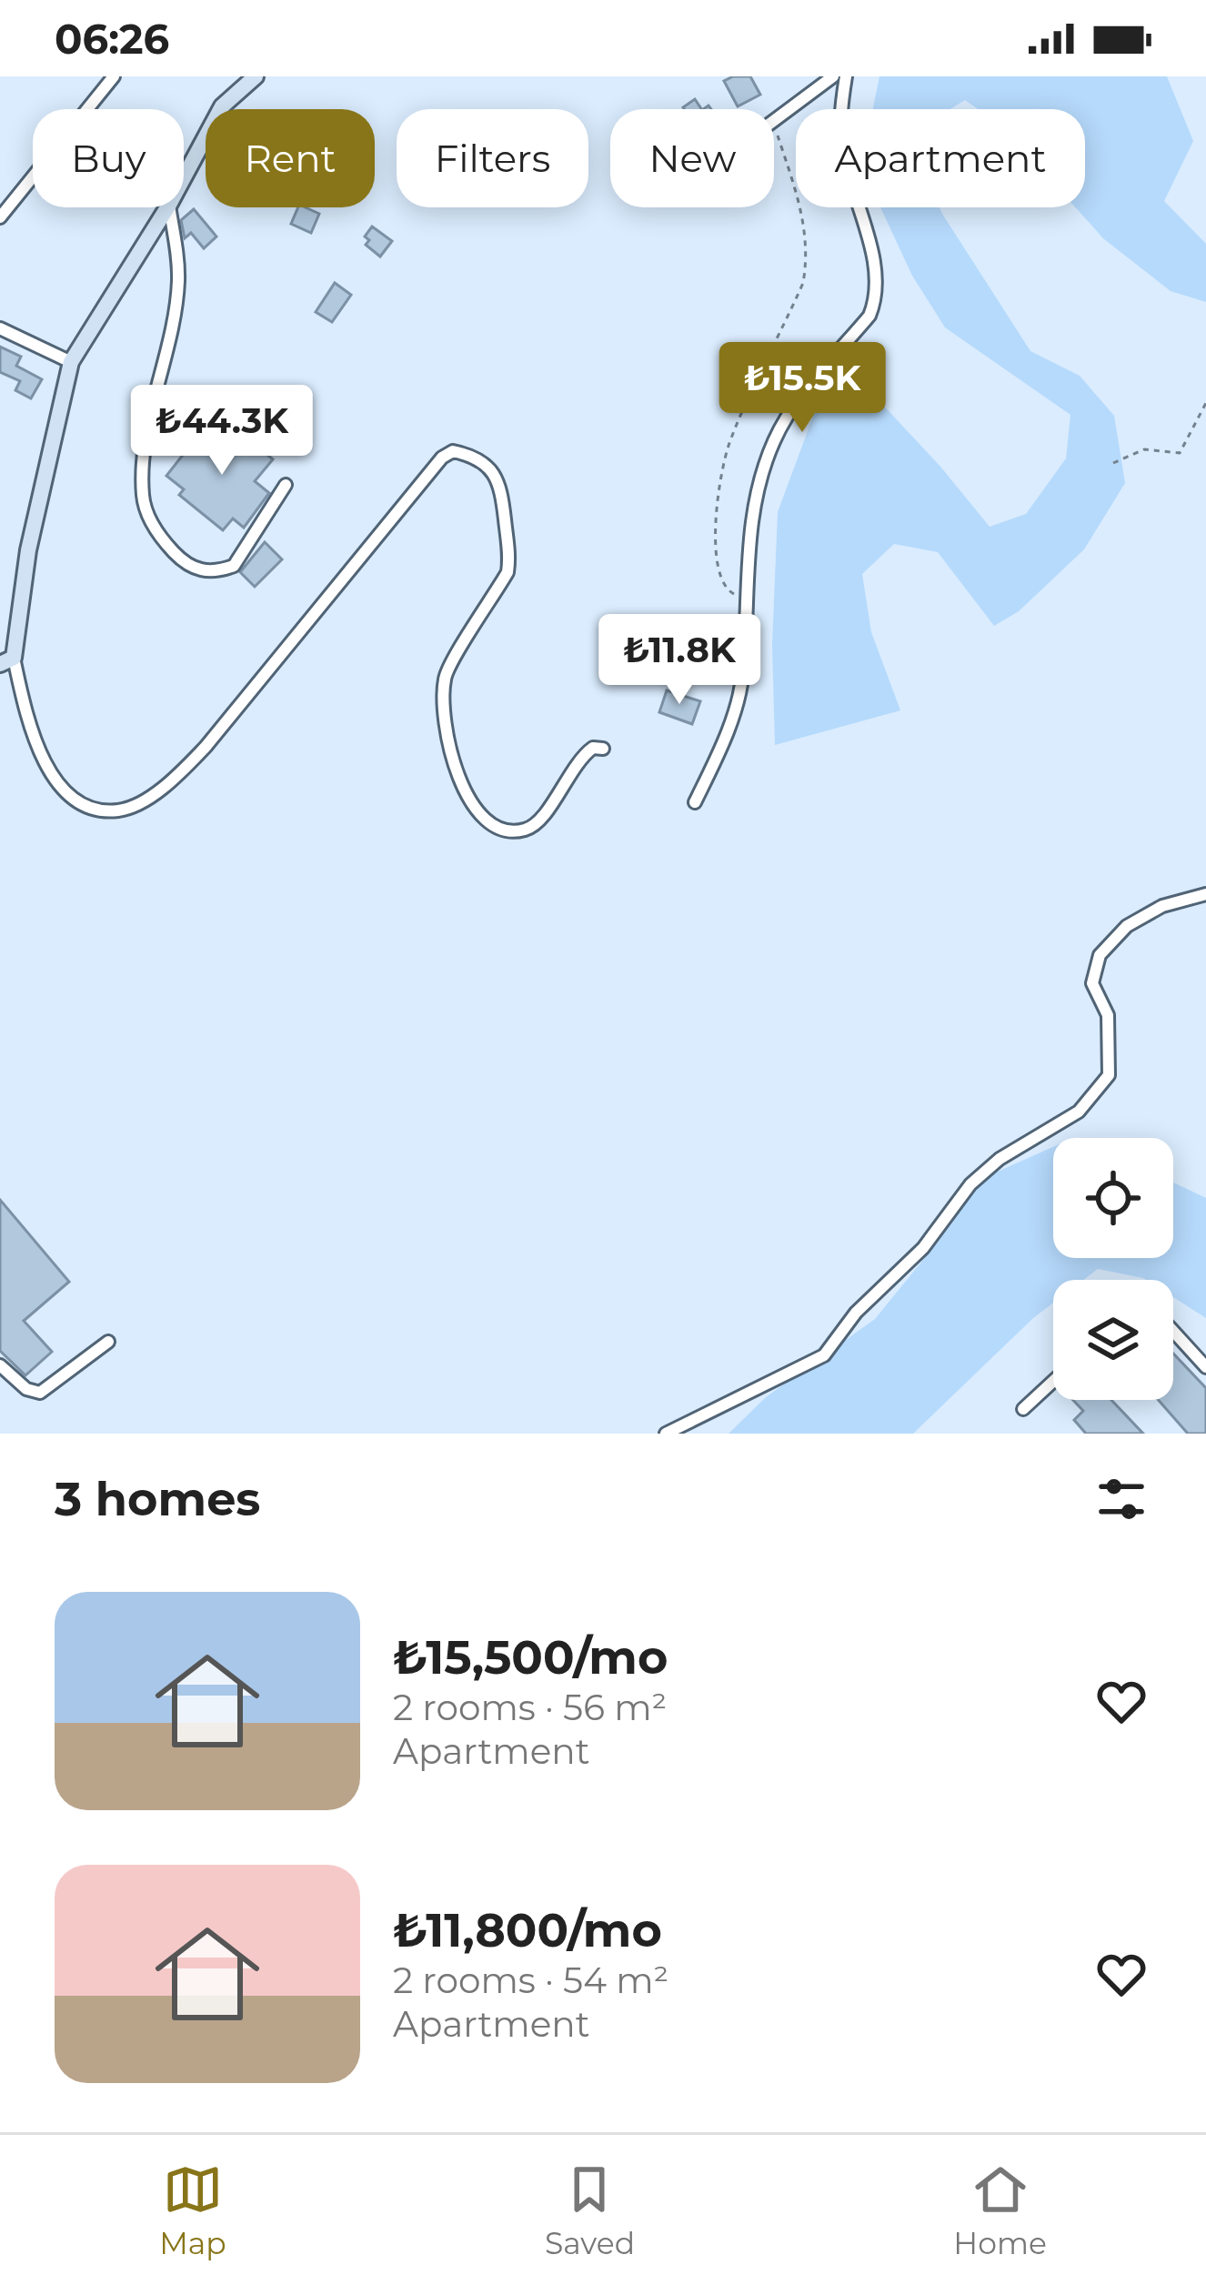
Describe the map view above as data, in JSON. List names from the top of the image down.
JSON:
{
  "page": {
    "status": "06:26",
    "chip": [
      "Buy",
      "Rent",
      "Filters",
      "New",
      "Apartment"
    ],
    "price": ["₺15.5K", "₺44.3K", "₺11.8K"],
    "heading": "3 homes",
    "list": [
      {
        "name": "₺15,500/mo",
        "note": "2 rooms · 56 m² · Apartment"
      },
      {
        "name": "₺11,800/mo",
        "note": "2 rooms · 54 m² · Apartment"
      }
    ],
    "tabs": ["Map", "Saved", "Home"]
  }
}
